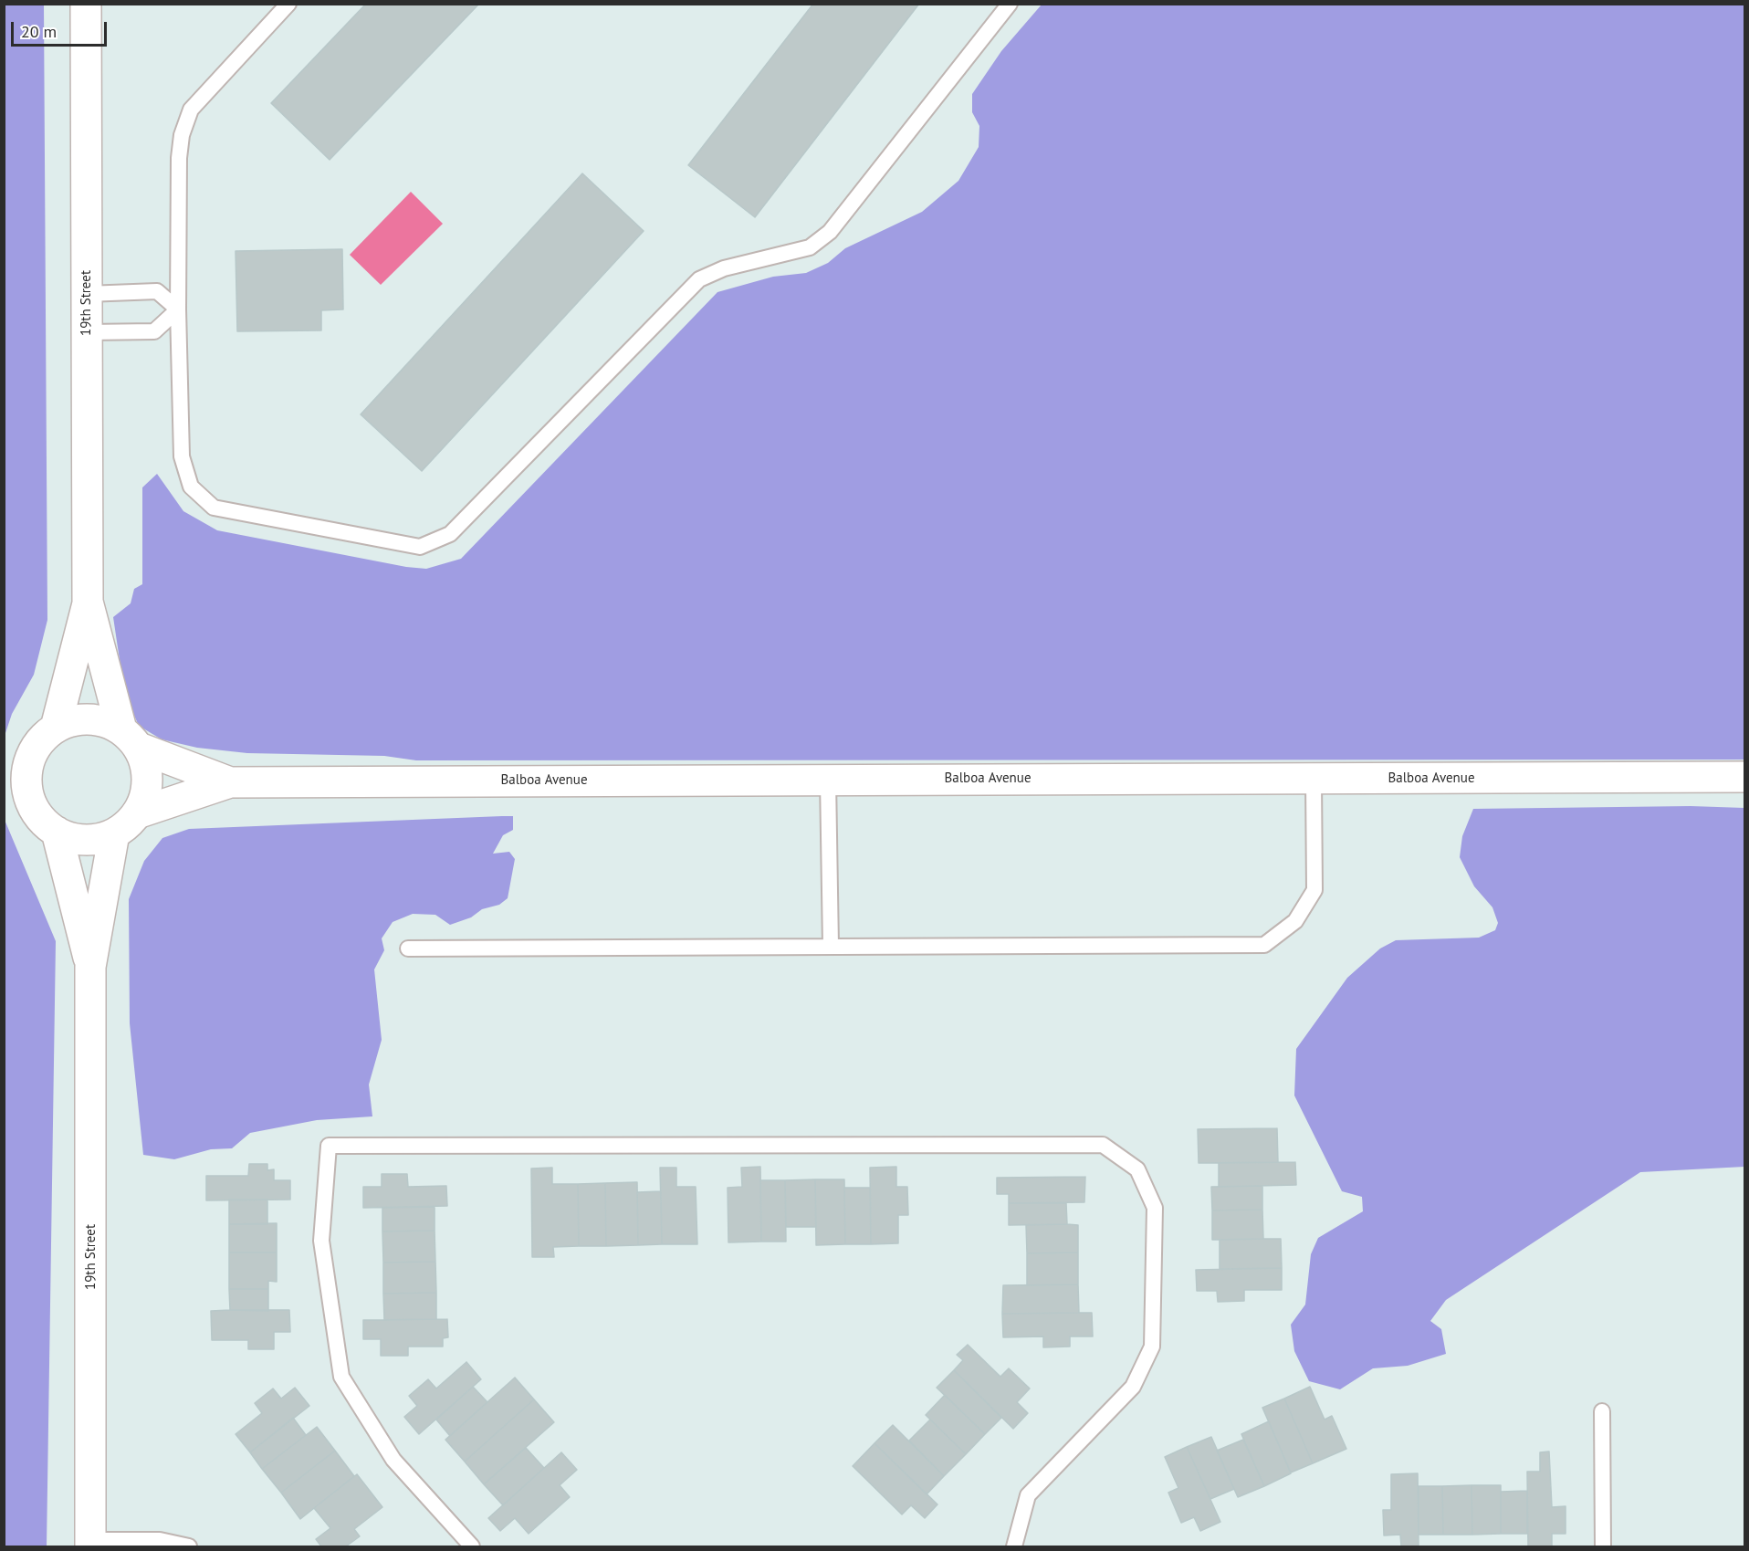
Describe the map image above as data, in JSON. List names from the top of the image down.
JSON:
{
  "streets": {
    "main road": ["19th Street", "Balboa Avenue"]
  },
  "crossings": [
    ["19th Street", "Balboa Avenue"]
  ],
  "scale_bar": "20 m"
}
